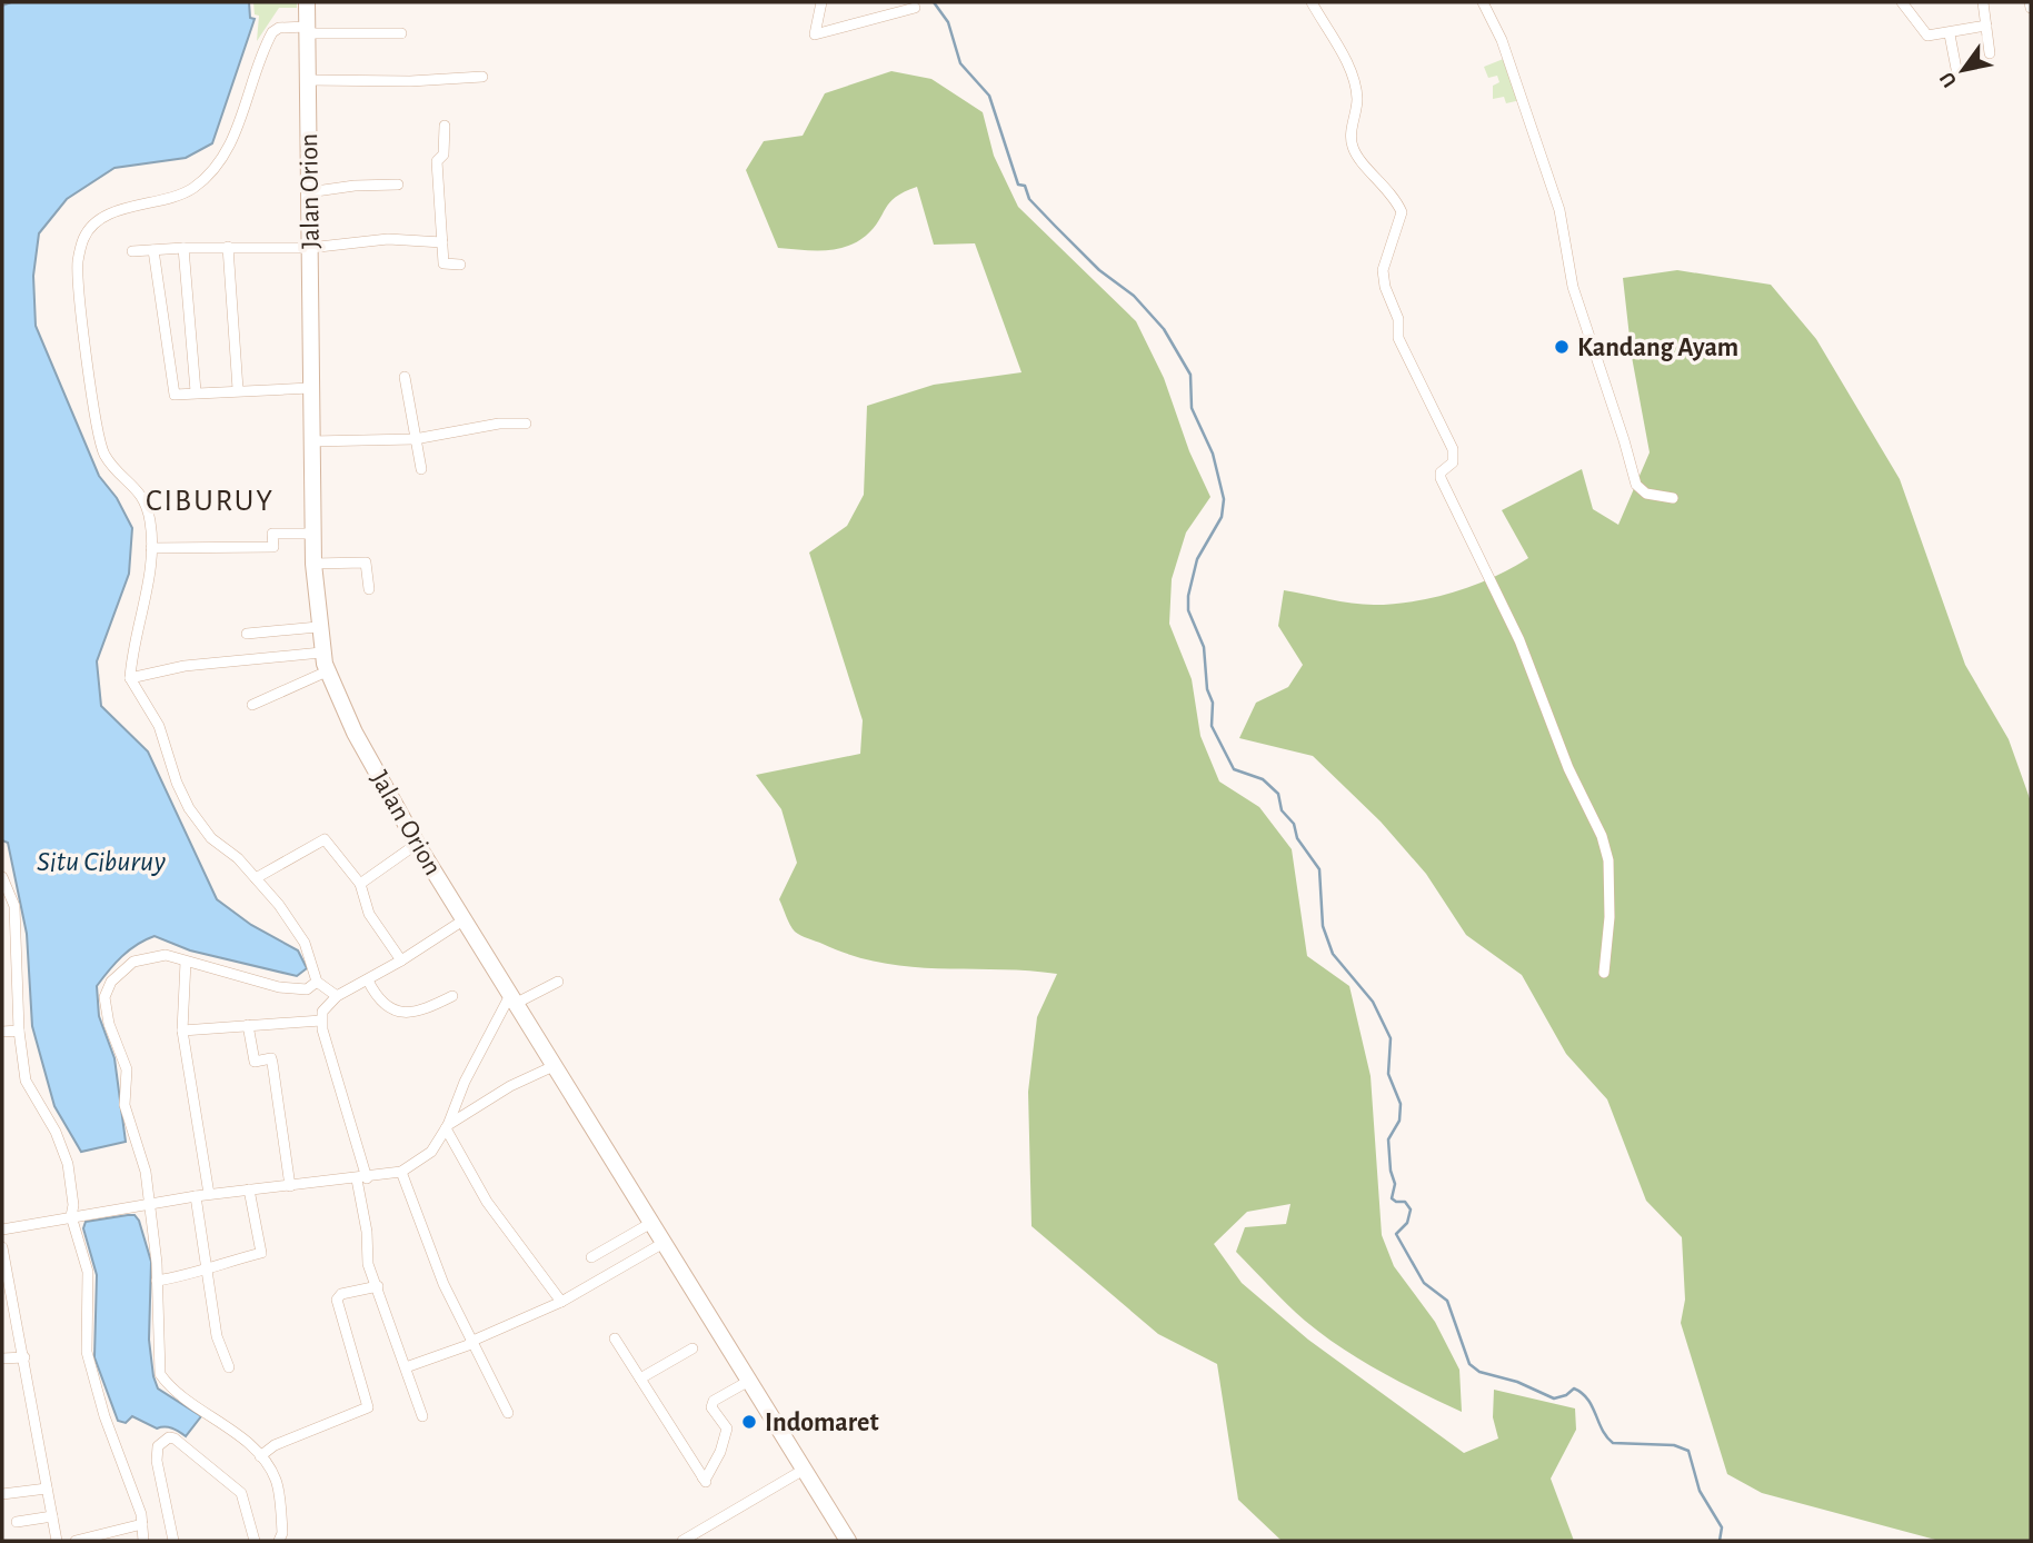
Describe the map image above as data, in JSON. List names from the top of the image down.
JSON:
{
  "streets": {
    "highway": ["Jalan Orion"]
  },
  "districts": ["CIBURUY"],
  "water": ["Situ Ciburuy"],
  "places": ["Kandang Ayam", "Indomaret"],
  "north": "bottom left"
}
